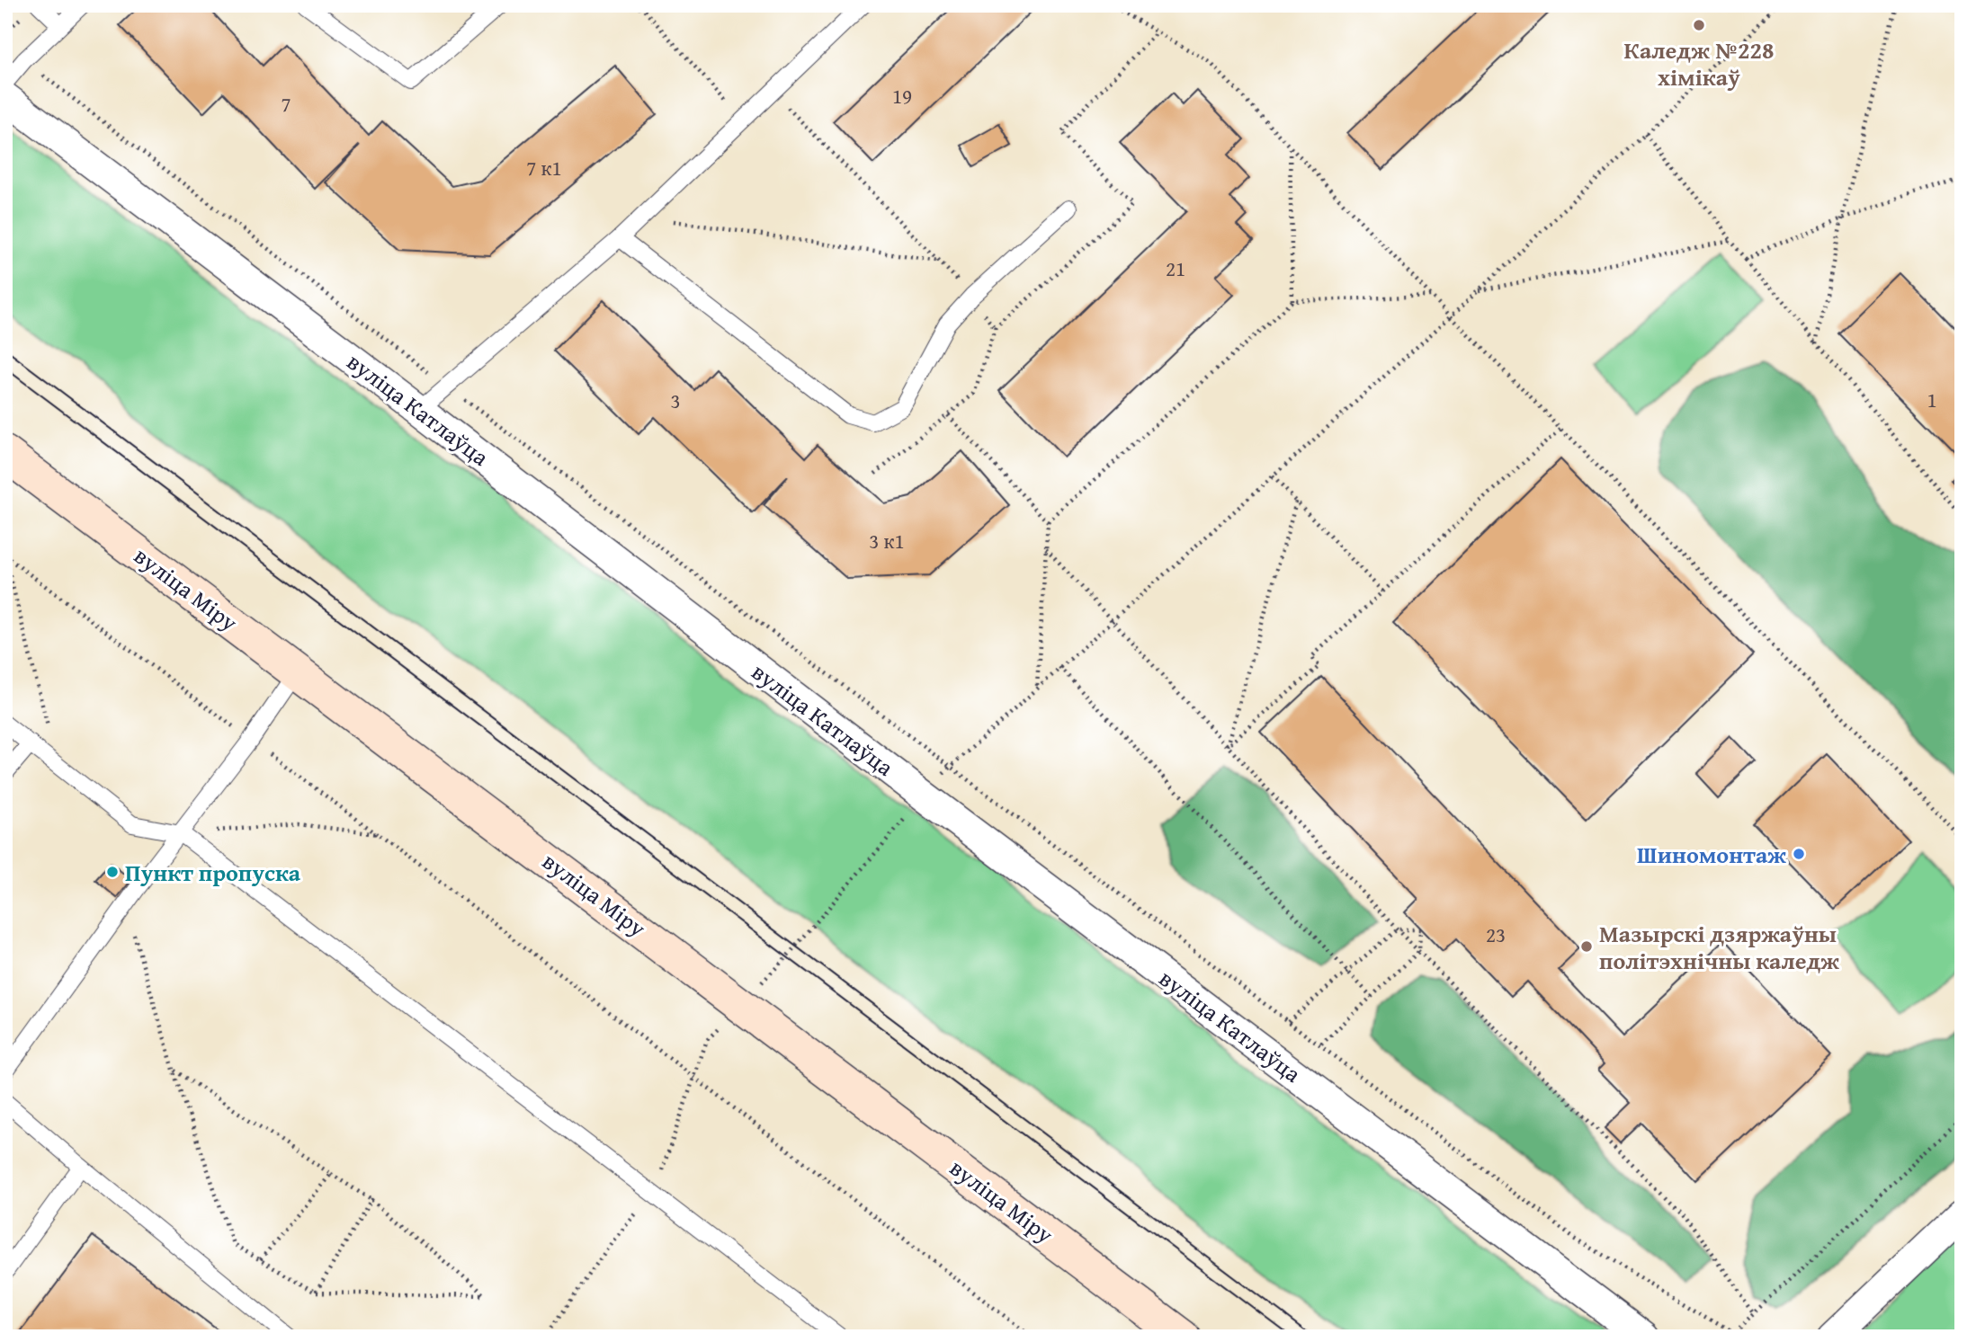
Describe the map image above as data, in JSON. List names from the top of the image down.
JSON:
{
  "streets": {
    "main road": ["вуліца Міру"],
    "street": ["вуліца Катлаўца"]
  },
  "places": [
    "Каледж №228 хімікаў",
    "Шиномонтаж",
    "Пункт пропуска",
    "Мазырскі дзяржаўны політэхнічны каледж"
  ],
  "house_numbers": [
    "19",
    "7",
    "7 к1",
    "21",
    "1",
    "3",
    "3 к1",
    "23"
  ]
}
